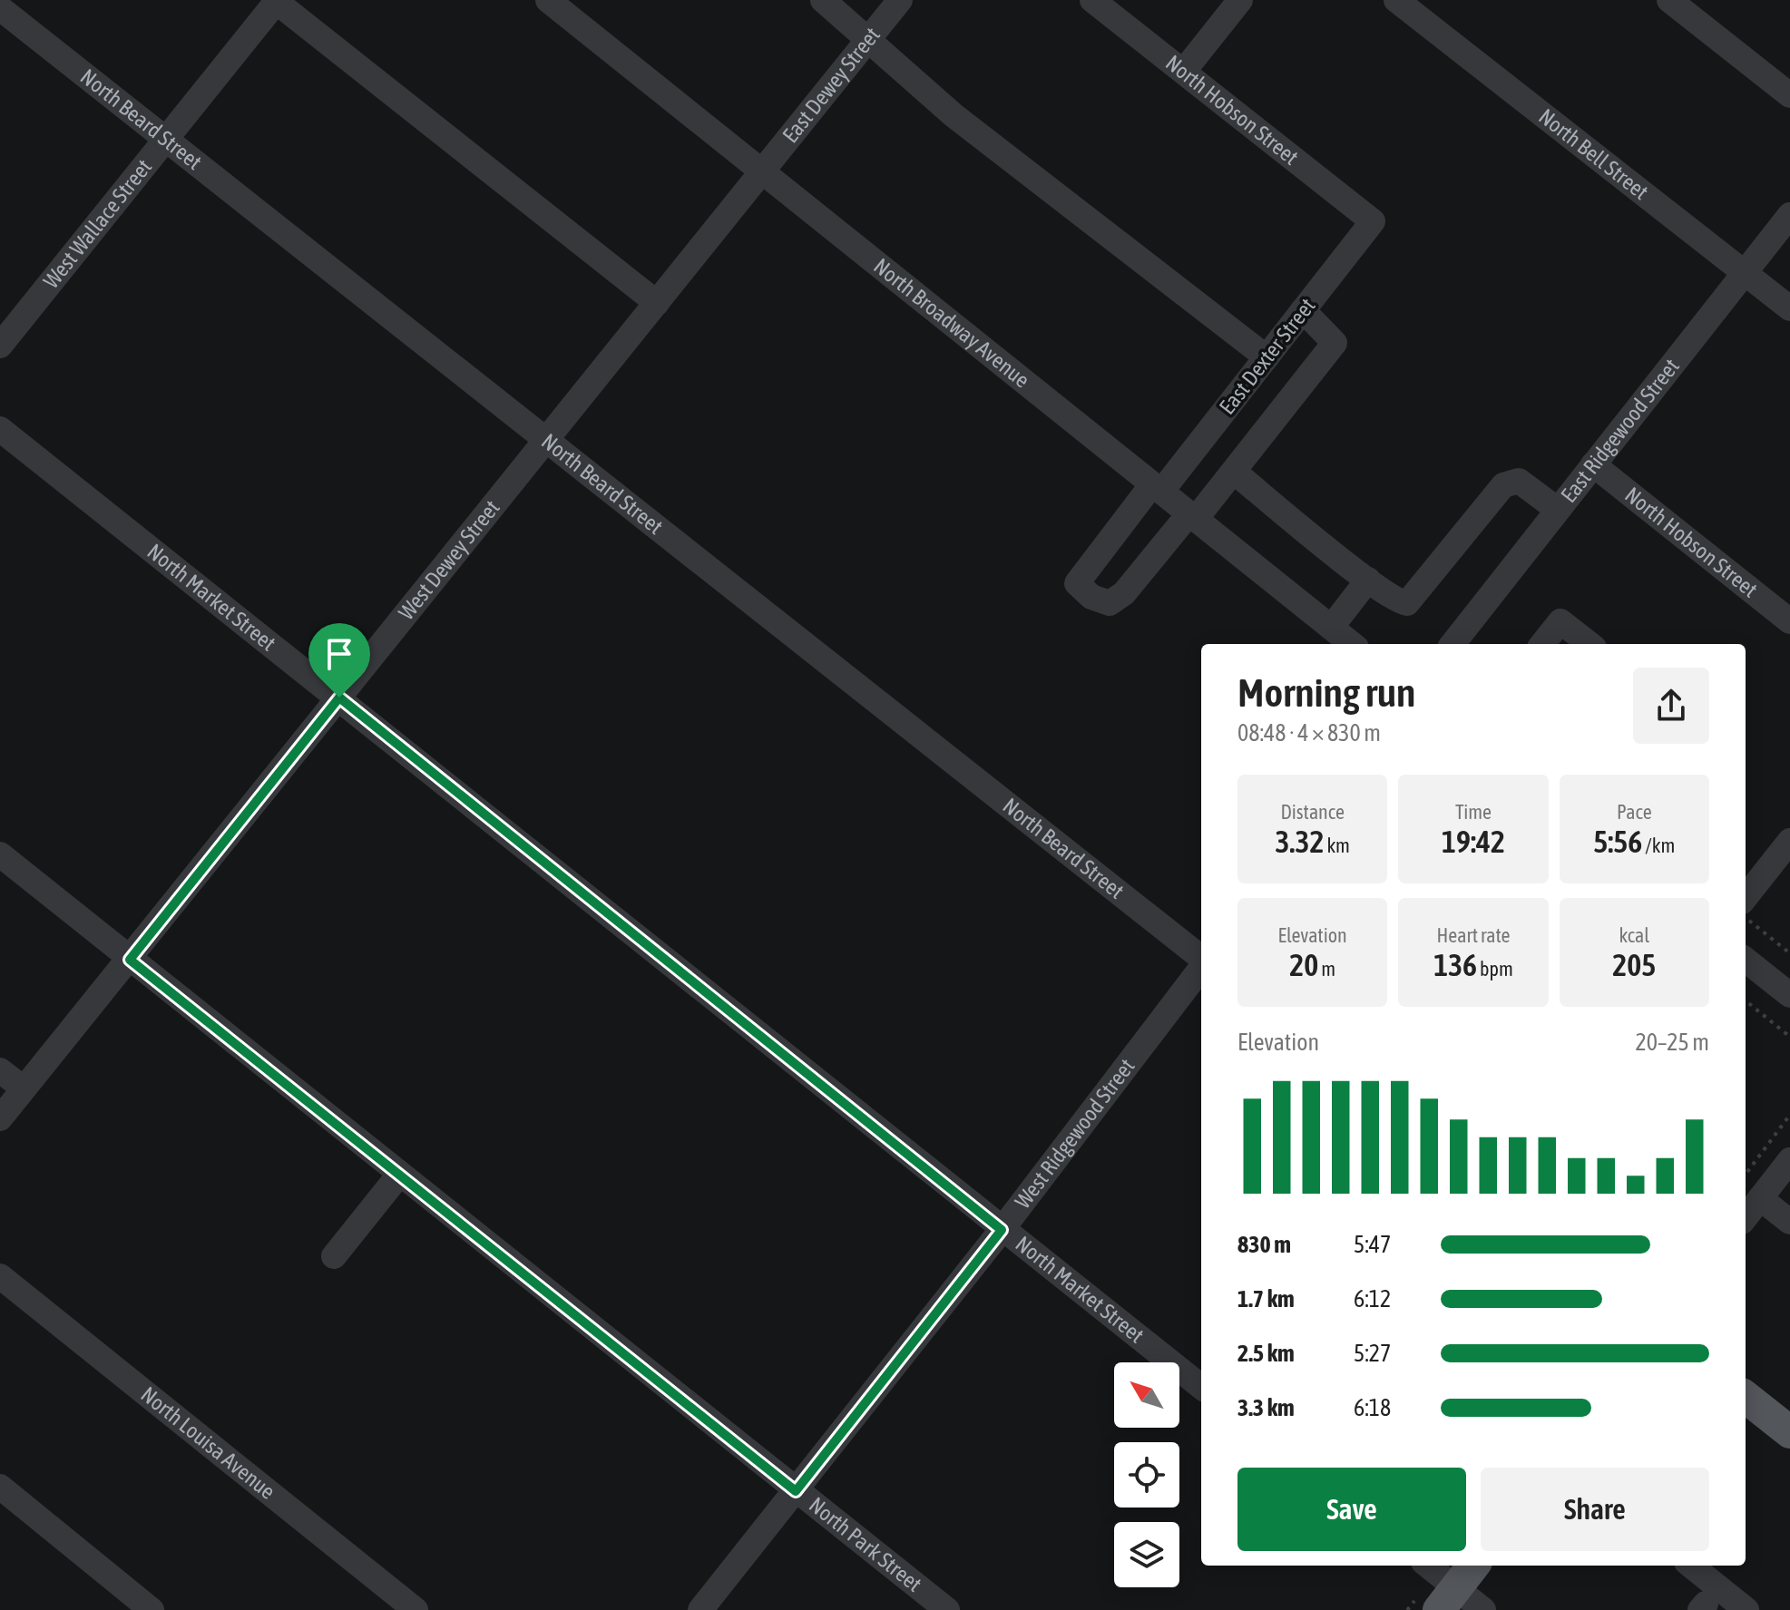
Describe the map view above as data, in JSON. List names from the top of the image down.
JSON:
{
  "streets": {
    "street": [
      "East Dewey Street",
      "North Hobson Street",
      "North Beard Street",
      "North Bell Street",
      "West Wallace Street",
      "North Broadway Avenue",
      "East Dexter Street",
      "East Ridgewood Street",
      "West Dewey Street",
      "North Market Street",
      "West Ridgewood Street",
      "North Louisa Avenue",
      "North Park Street"
    ]
  },
  "crossings": [
    ["East Dewey Street", "North Broadway Avenue"],
    ["East Dewey Street", "West Dewey Street"],
    ["North Hobson Street", "East Dexter Street"],
    ["North Hobson Street", "East Ridgewood Street"],
    ["North Beard Street", "West Wallace Street"],
    ["North Beard Street", "West Dewey Street"],
    ["North Bell Street", "East Ridgewood Street"],
    ["North Broadway Avenue", "East Dexter Street"],
    ["North Broadway Avenue", "West Dewey Street"],
    ["West Dewey Street", "North Market Street"],
    ["West Dewey Street", "North Park Street"],
    ["North Market Street", "West Ridgewood Street"],
    ["West Ridgewood Street", "North Park Street"]
  ],
  "north": "top left",
  "page": {
    "heading": ["Morning run", "08:48 · 4 × 830 m"],
    "stats": [
      ["Distance", "3.32 km"],
      ["Time", "19:42"],
      ["Pace", "5:56 /km"],
      ["Elevation", "20 m"],
      ["Heart rate", "136 bpm"],
      ["kcal", "205"]
    ],
    "chart": ["Elevation", "20–25 m"],
    "list": [
      {
        "name": "830 m",
        "note": "5:47"
      },
      {
        "name": "1.7 km",
        "note": "6:12"
      },
      {
        "name": "2.5 km",
        "note": "5:27"
      },
      {
        "name": "3.3 km",
        "note": "6:18"
      }
    ],
    "buttons": ["Save", "Share"]
  }
}
